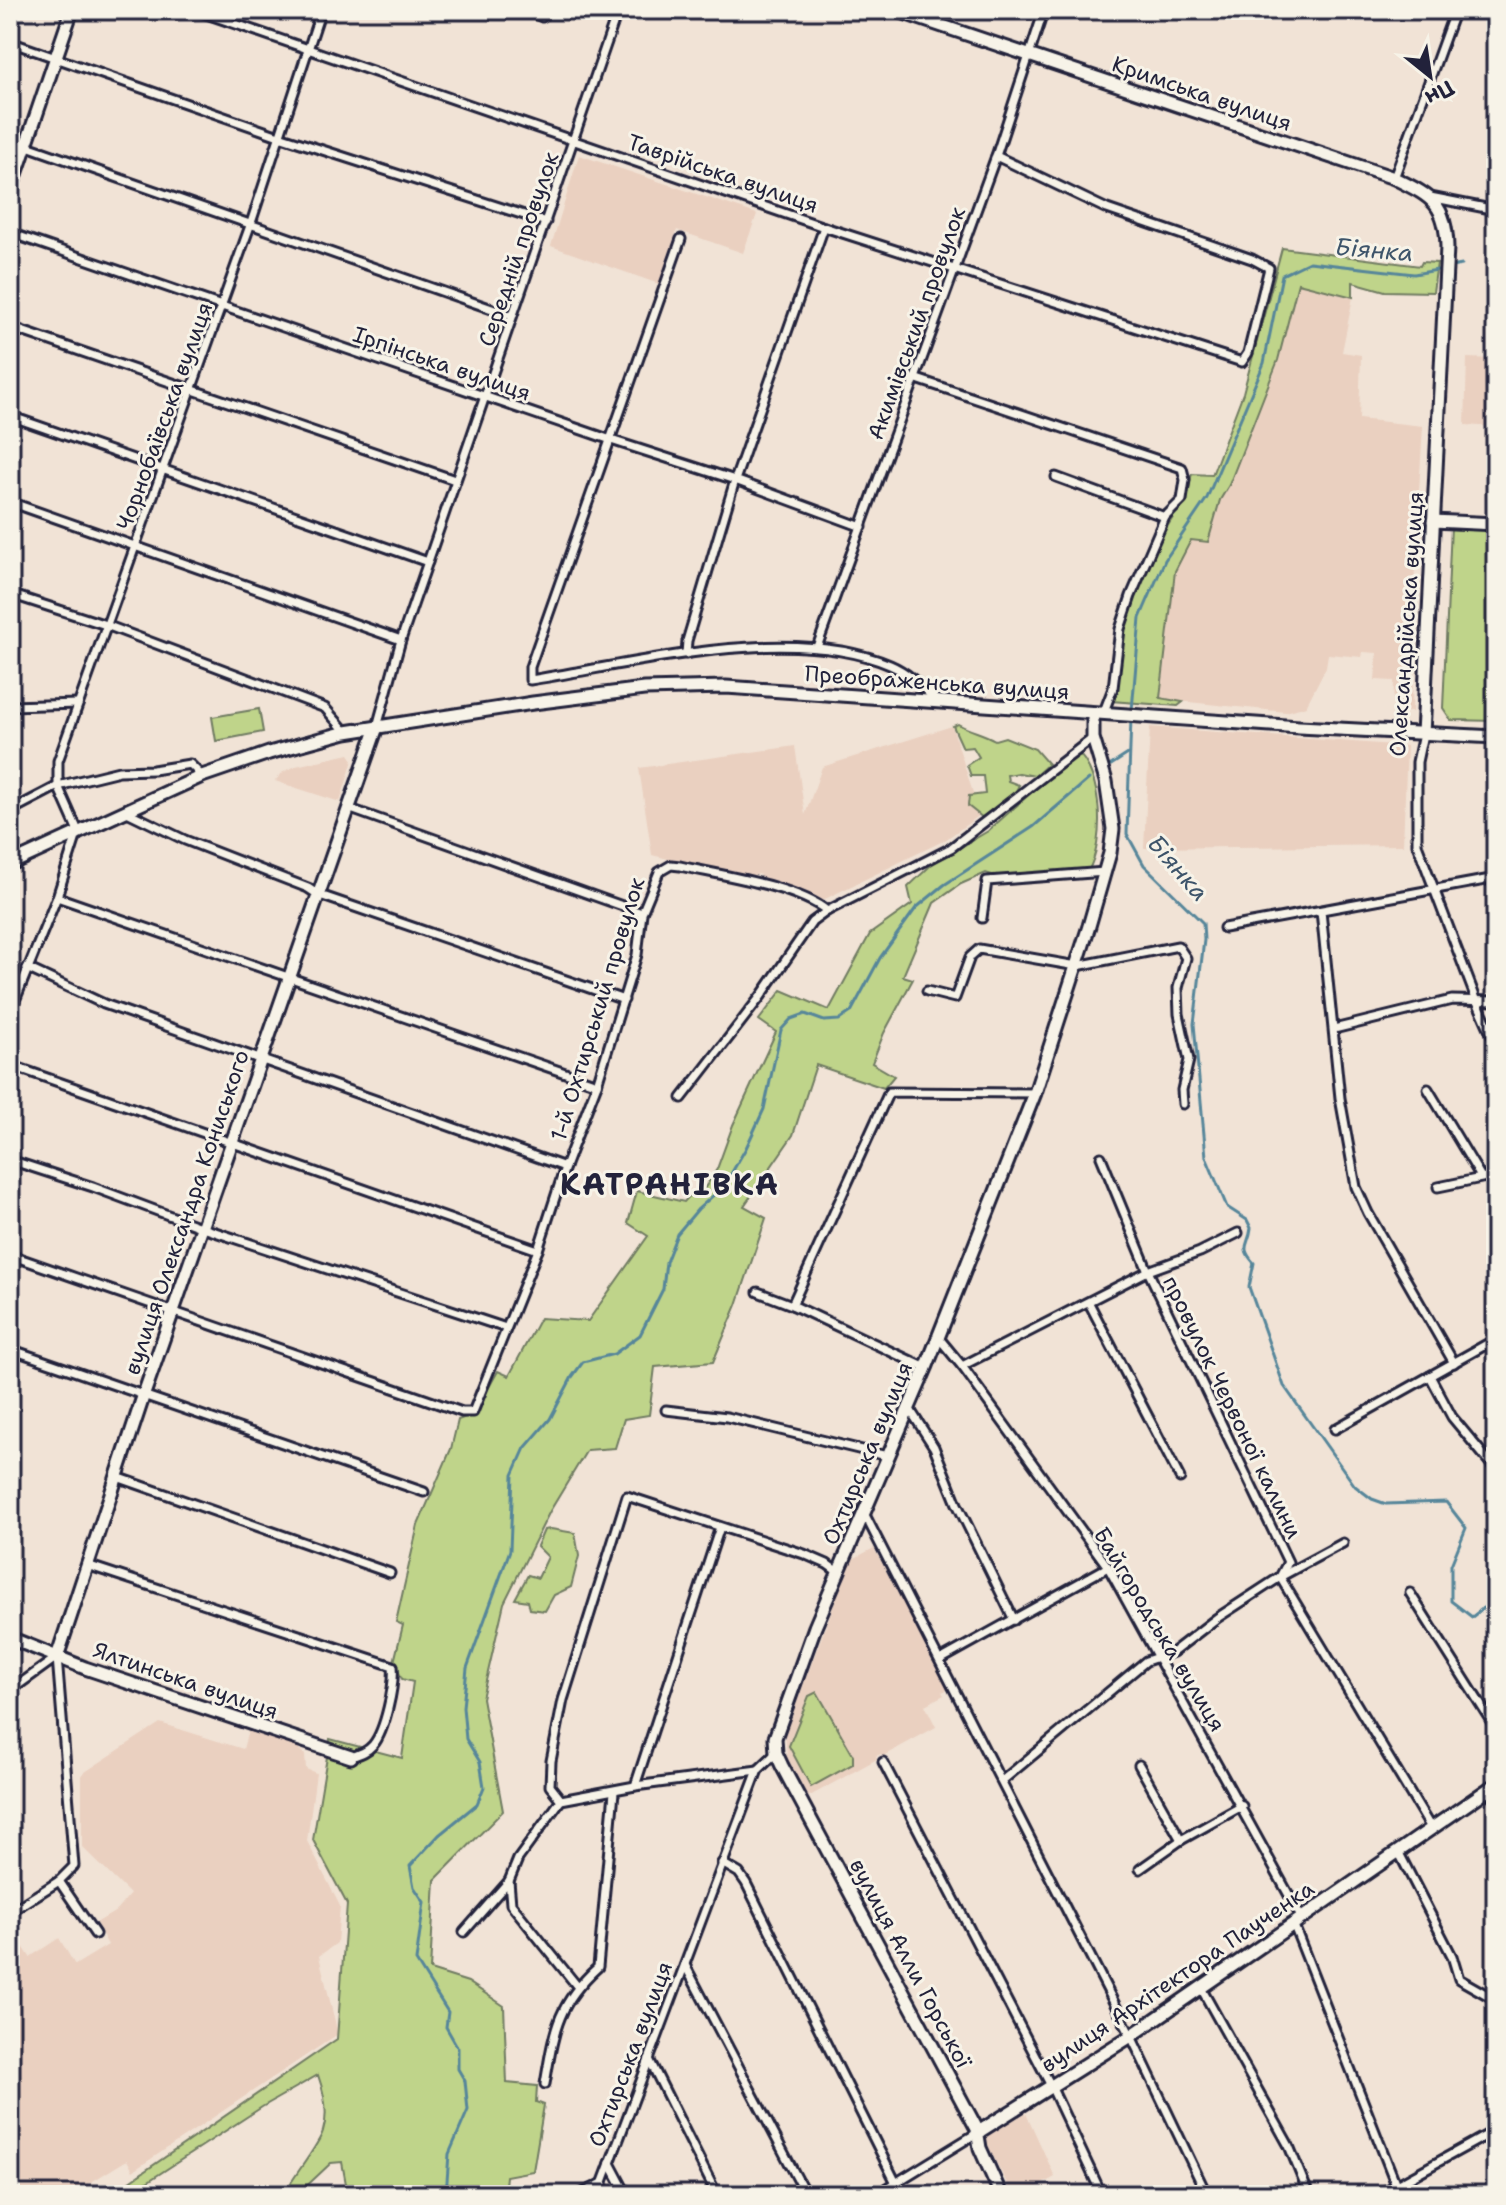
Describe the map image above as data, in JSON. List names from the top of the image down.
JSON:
{
  "streets": {
    "street": [
      "Кримська вулиця",
      "Таврійська вулиця",
      "Середній провулок",
      "Акимівський провулок",
      "Ірпінська вулиця",
      "Чорнобаївська вулиця",
      "Олександрійська вулиця",
      "Преображенська вулиця",
      "1-й Охтирський провулок",
      "вулиця Олександра Кониського",
      "провулок Червоної калини",
      "Охтирська вулиця",
      "Байгородська вулиця",
      "Ялтинська вулиця",
      "вулиця Алли Горської",
      "вулиця Архітектора Паученка"
    ]
  },
  "crossings": [
    ["Кримська вулиця", "Акимівський провулок"],
    ["Кримська вулиця", "Олександрійська вулиця"],
    ["Таврійська вулиця", "Середній провулок"],
    ["Таврійська вулиця", "Акимівський провулок"],
    ["Таврійська вулиця", "Чорнобаївська вулиця"],
    ["Середній провулок", "Ірпінська вулиця"],
    ["Середній провулок", "Преображенська вулиця"],
    ["Середній провулок", "вулиця Олександра Кониського"],
    ["Акимівський провулок", "Ірпінська вулиця"],
    ["Ірпінська вулиця", "Чорнобаївська вулиця"],
    ["Олександрійська вулиця", "Преображенська вулиця"],
    ["Преображенська вулиця", "вулиця Олександра Кониського"],
    ["Преображенська вулиця", "Охтирська вулиця"],
    ["1-й Охтирський провулок", "вулиця Олександра Кониського"],
    ["вулиця Олександра Кониського", "Ялтинська вулиця"],
    ["провулок Червоної калини", "вулиця Архітектора Паученка"],
    ["Охтирська вулиця", "Байгородська вулиця"],
    ["Охтирська вулиця", "вулиця Алли Горської"],
    ["Байгородська вулиця", "вулиця Архітектора Паученка"],
    ["вулиця Алли Горської", "вулиця Архітектора Паученка"]
  ],
  "districts": ["КАТРАНІВКА"],
  "water": ["Біянка"],
  "north": "bottom right"
}
